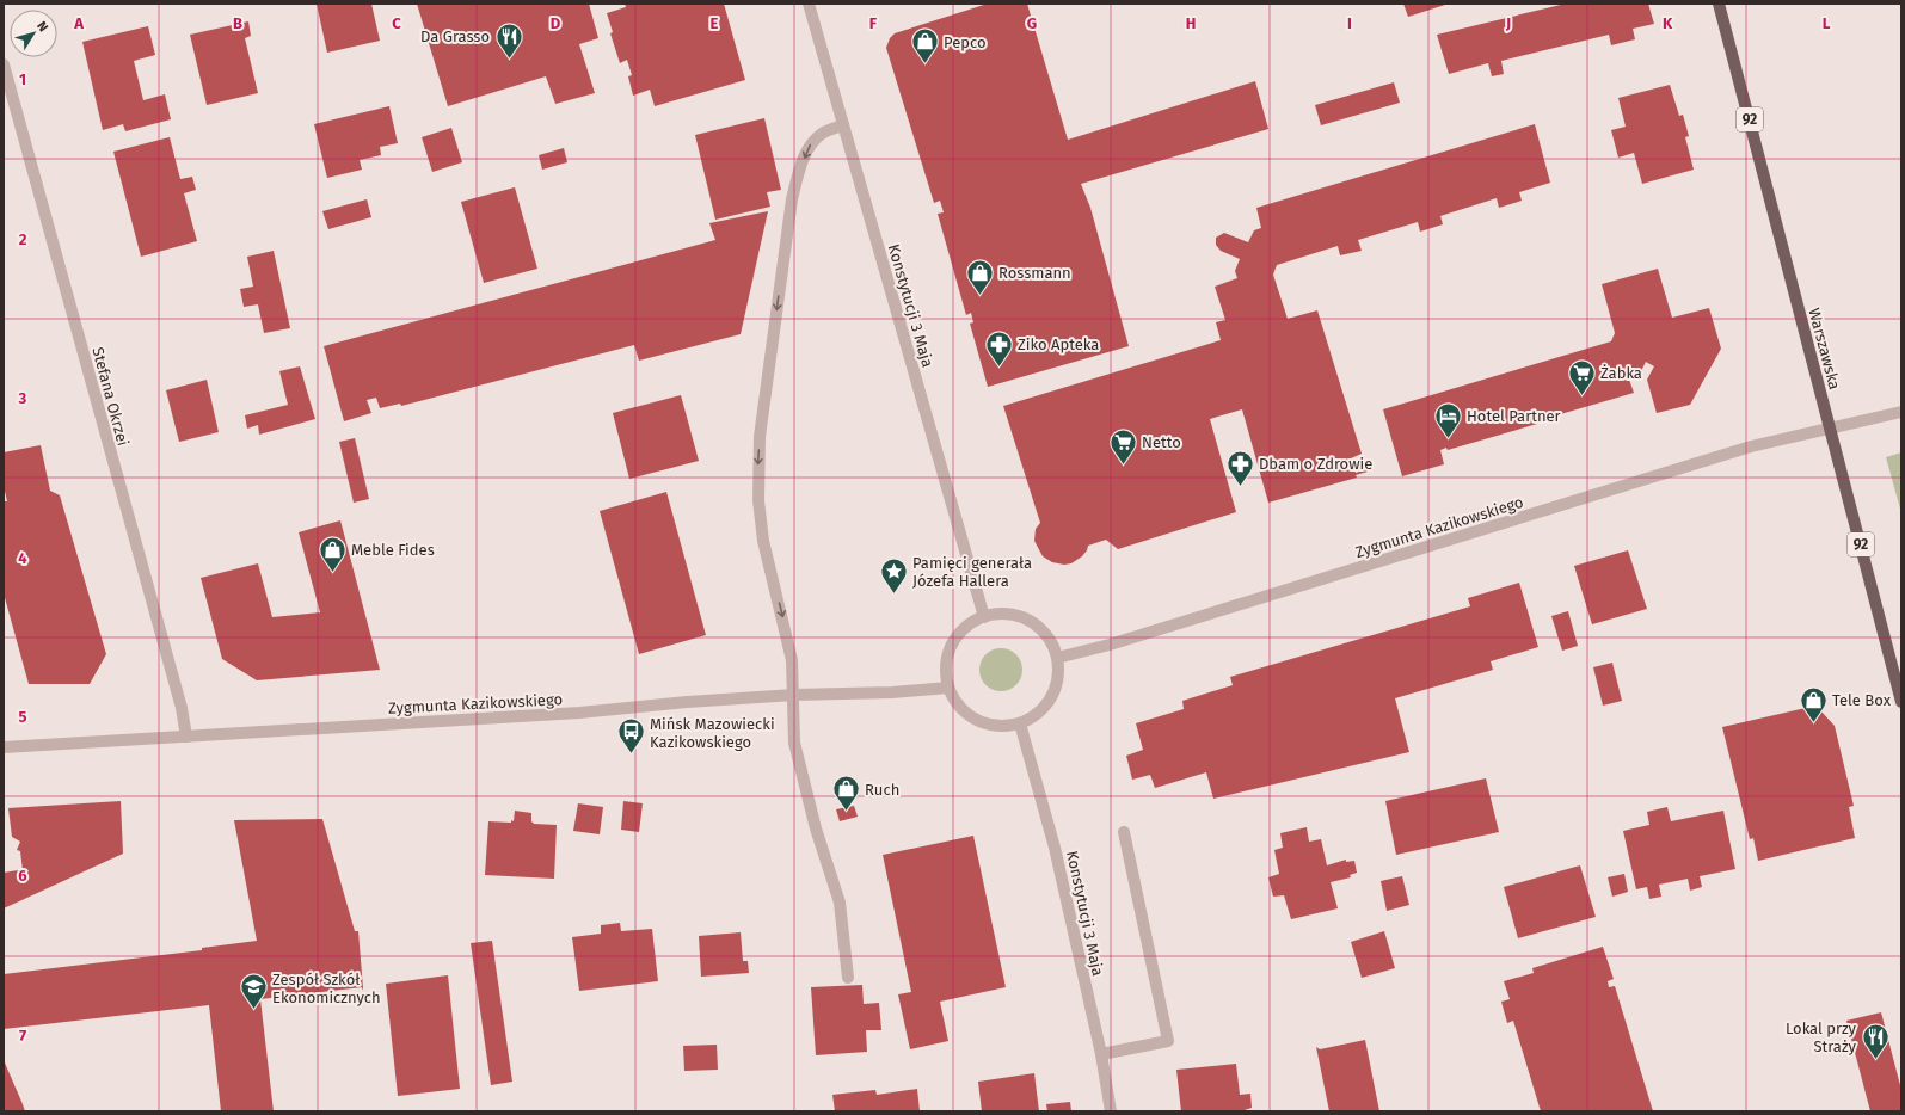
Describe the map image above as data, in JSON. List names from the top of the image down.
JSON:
{
  "streets": {
    "main road": ["92", "Warszawska"],
    "street": ["Konstytucji 3 Maja", "Stefana Okrzei", "Zygmunta Kazikowskiego"]
  },
  "crossings": [
    ["Konstytucji 3 Maja", "Zygmunta Kazikowskiego"],
    ["Warszawska", "Zygmunta Kazikowskiego"],
    ["Stefana Okrzei", "Zygmunta Kazikowskiego"]
  ],
  "places": {
    "restaurant": ["Da Grasso", "Lokal przy Straży"],
    "shop": [
      "Pepco",
      "Rossmann",
      "Meble Fides",
      "Tele Box",
      "Ruch"
    ],
    "pharmacy": ["Ziko Apteka", "Dbam o Zdrowie"],
    "supermarket": ["Żabka", "Netto"],
    "hotel": ["Hotel Partner"],
    "place": ["Pamięci generała Józefa Hallera"],
    "bus stop": ["Mińsk Mazowiecki Kazikowskiego"],
    "school or university": ["Zespół Szkół Ekonomicznych"]
  },
  "north": "top right",
  "grid": {
    "columns": [
      "A",
      "B",
      "C",
      "D",
      "E",
      "F",
      "G",
      "H",
      "I",
      "J",
      "K",
      "L"
    ],
    "rows": [
      "1",
      "2",
      "3",
      "4",
      "5",
      "6",
      "7"
    ]
  }
}
